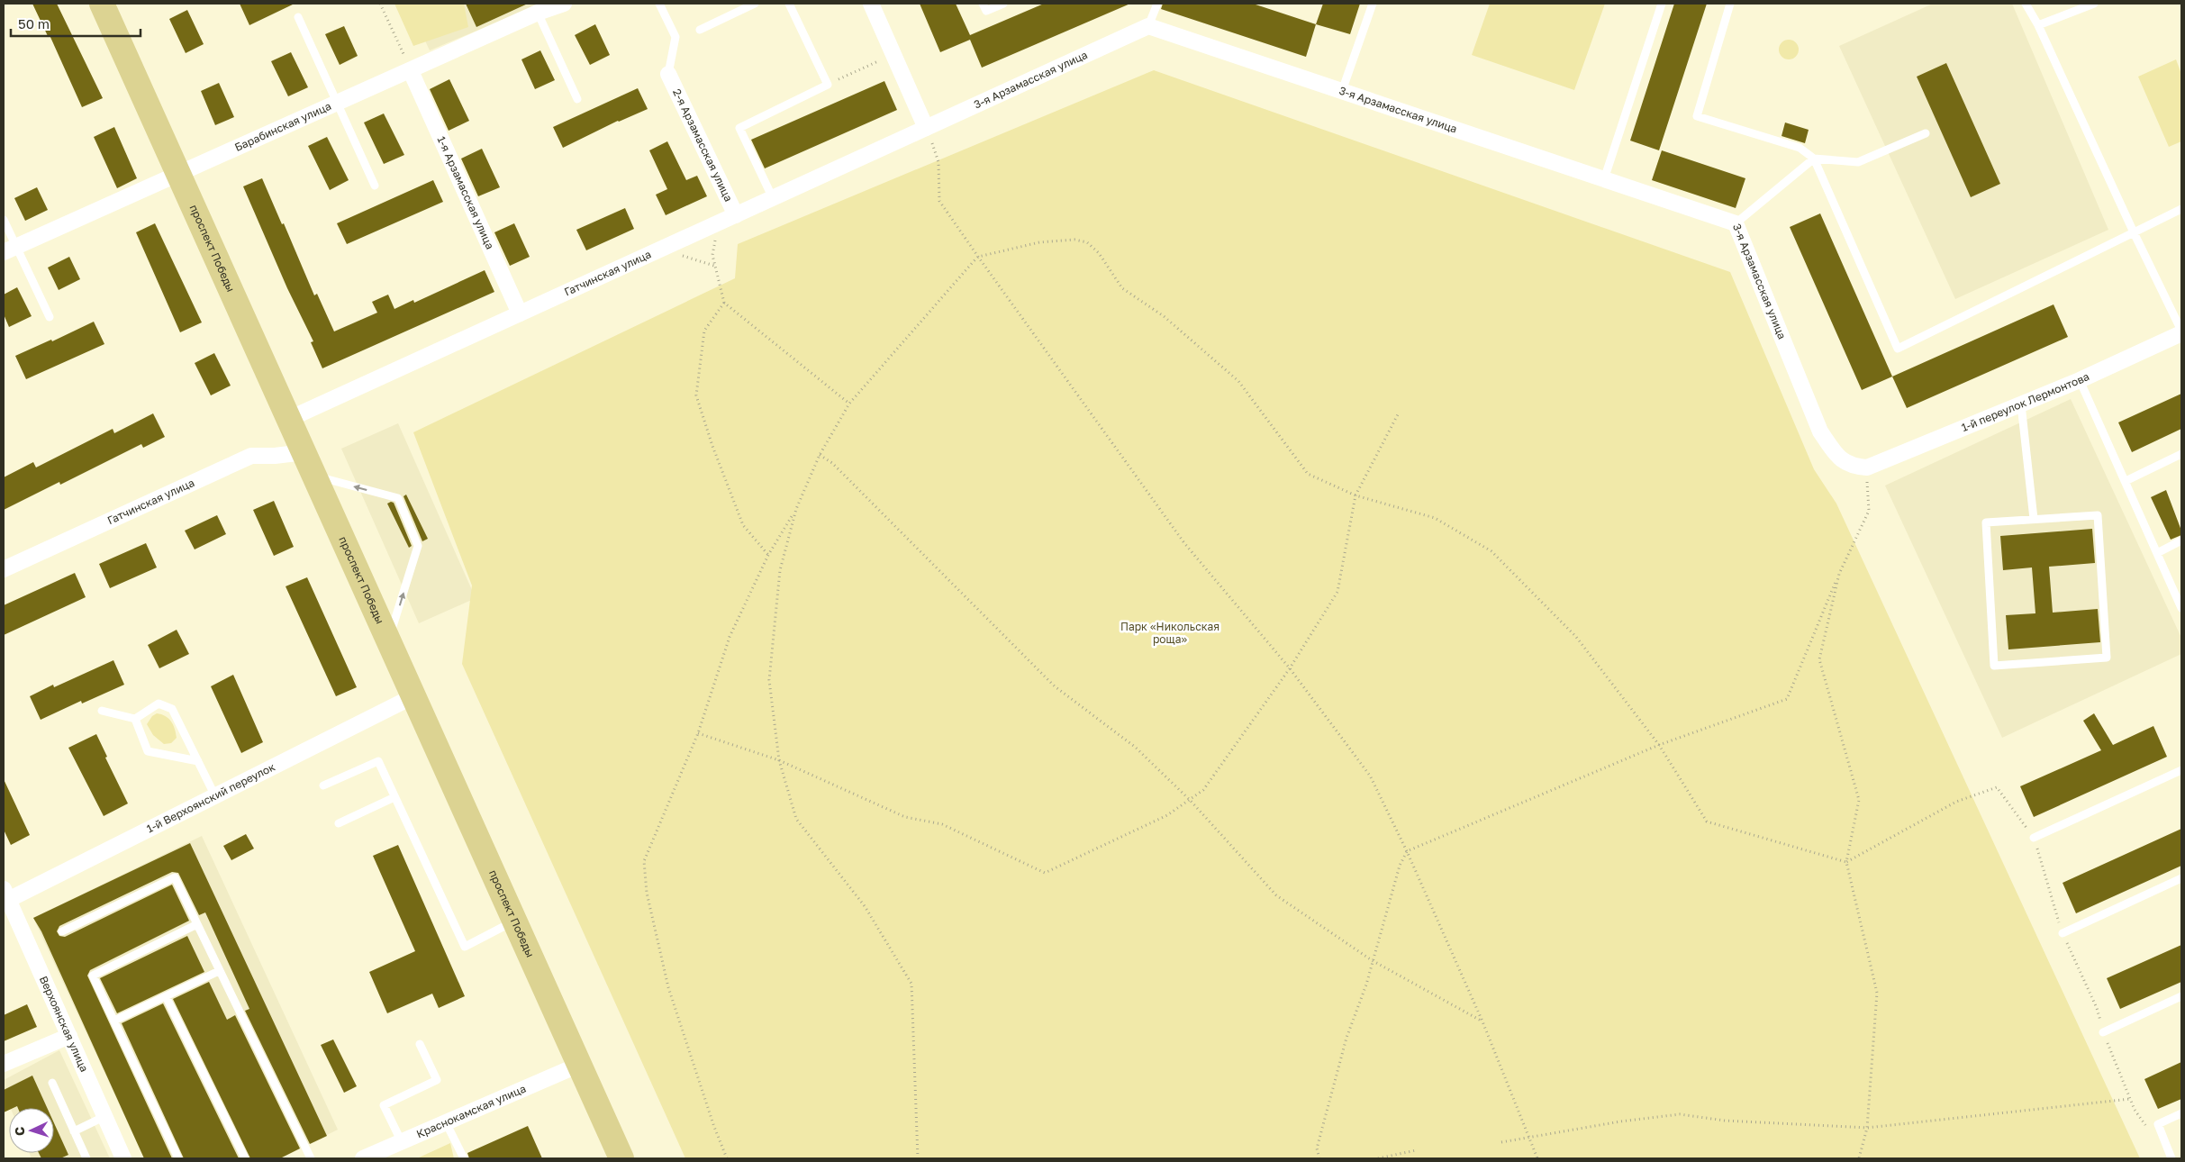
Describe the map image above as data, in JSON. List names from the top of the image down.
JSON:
{
  "streets": {
    "main road": ["проспект Победы"],
    "street": [
      "3-я Арзамасская улица",
      "Барабинская улица",
      "2-я Арзамасская улица",
      "1-я Арзамасская улица",
      "Гатчинская улица",
      "1-й переулок Лермонтова",
      "1-й Верхоянский переулок",
      "Верхоянская улица",
      "Краснокамская улица"
    ]
  },
  "crossings": [
    ["3-я Арзамасская улица", "Гатчинская улица"],
    ["3-я Арзамасская улица", "1-й переулок Лермонтова"],
    ["Барабинская улица", "1-я Арзамасская улица"],
    ["Барабинская улица", "проспект Победы"],
    ["2-я Арзамасская улица", "Гатчинская улица"],
    ["1-я Арзамасская улица", "Гатчинская улица"],
    ["проспект Победы", "Гатчинская улица"],
    ["проспект Победы", "1-й Верхоянский переулок"],
    ["проспект Победы", "Краснокамская улица"],
    ["1-й Верхоянский переулок", "Верхоянская улица"]
  ],
  "parks": ["Парк «Никольская роща»"],
  "scale_bar": "50 m",
  "north": "left"
}
